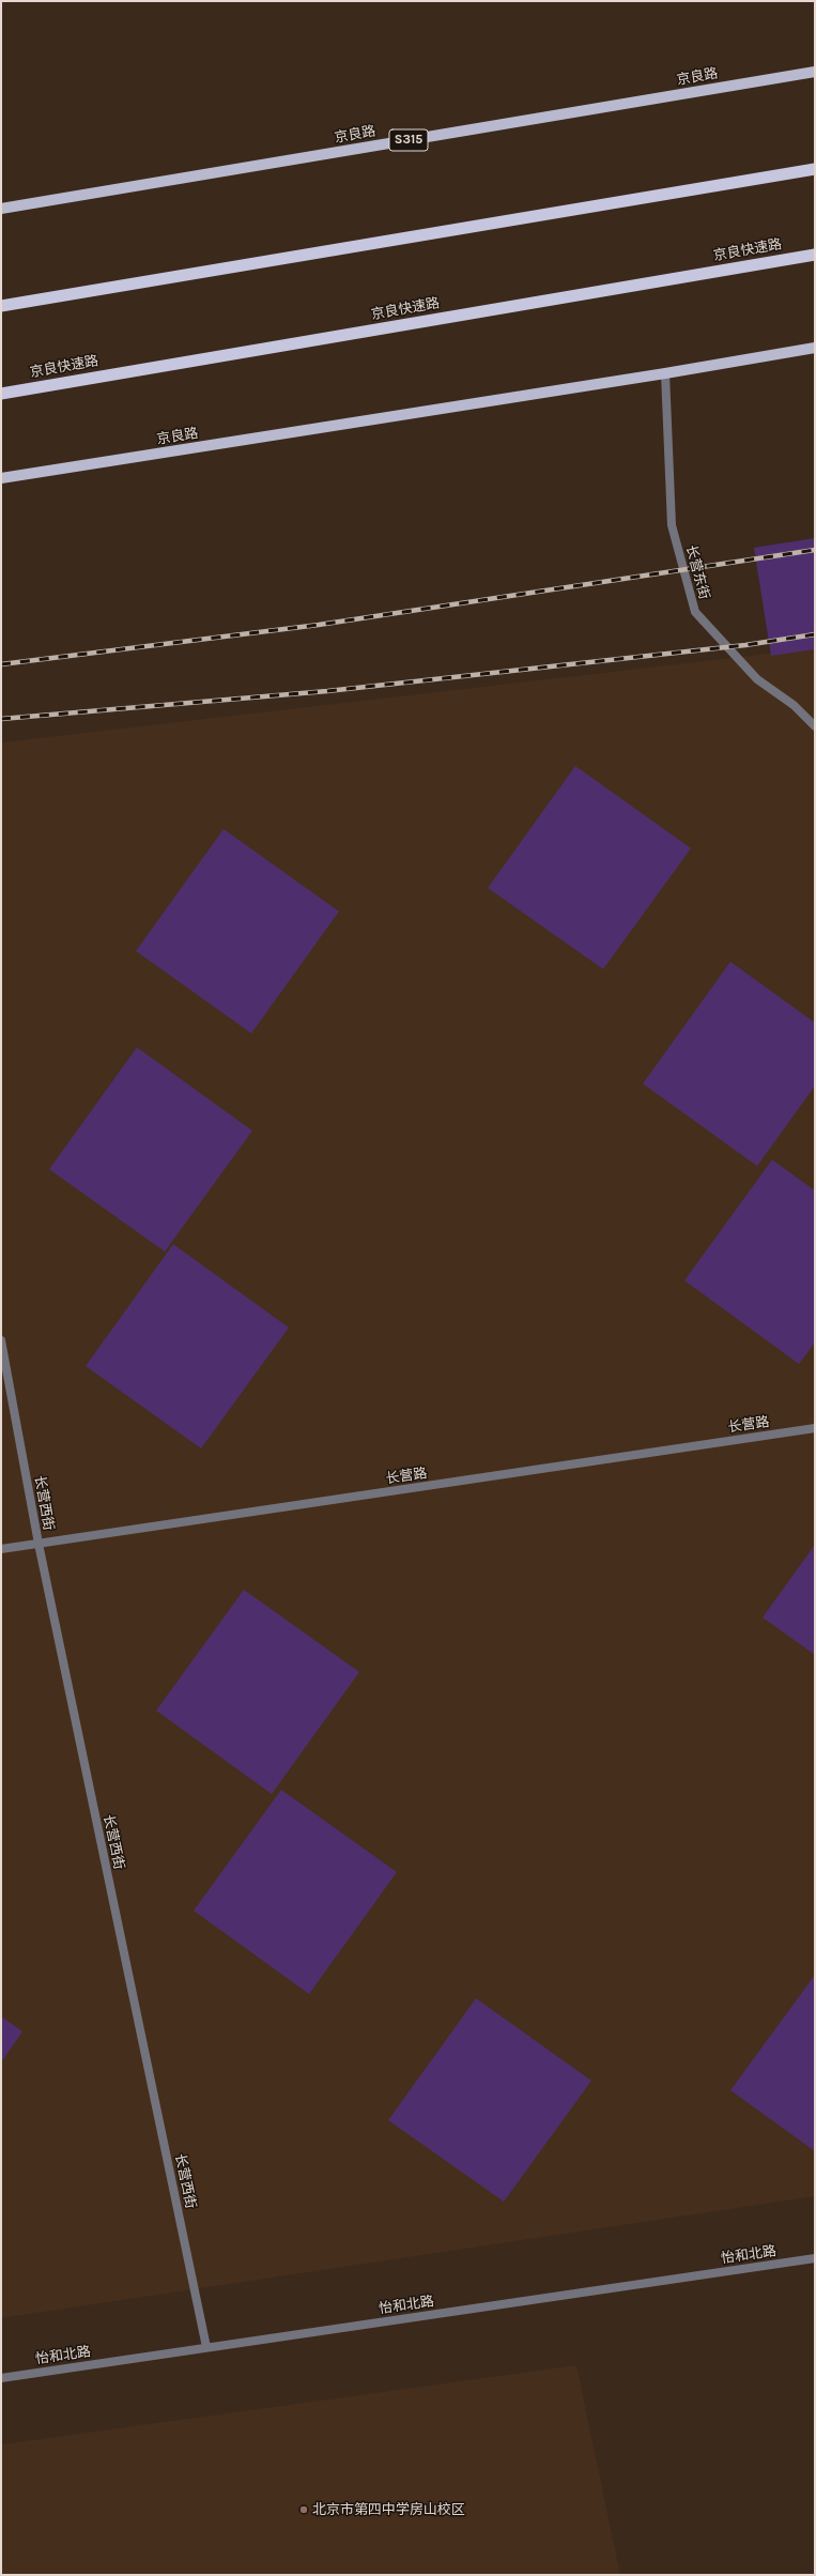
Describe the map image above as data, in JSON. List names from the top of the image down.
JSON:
{
  "streets": {
    "highway": ["京良快速路"],
    "main road": ["京良路", "S315"],
    "street": [
      "长营东街",
      "长营路",
      "长营西街",
      "怡和北路"
    ]
  },
  "crossings": [
    ["京良路", "长营东街"],
    ["长营路", "长营西街"],
    ["长营西街", "怡和北路"]
  ],
  "places": ["北京市第四中学房山校区"]
}
